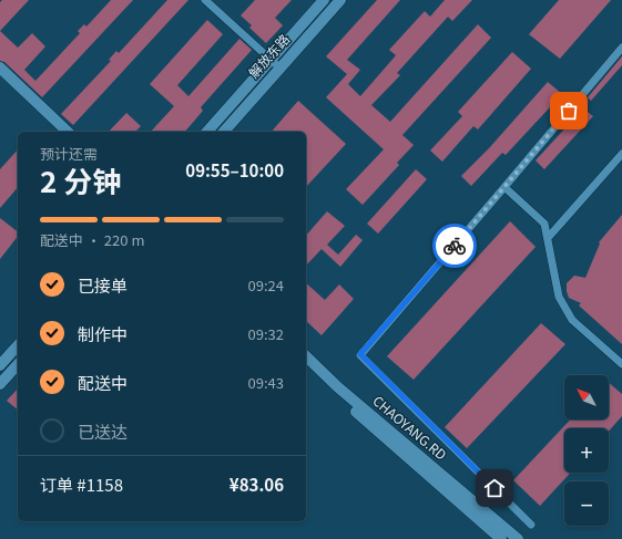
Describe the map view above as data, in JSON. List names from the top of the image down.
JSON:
{
  "streets": {
    "street": ["解放东路", "CHAOYANG.RD"]
  },
  "north": "top left",
  "page": {
    "heading": ["2 分钟", "预计还需", "09:55–10:00"],
    "panel": ["订单 #1158", "¥83.06"],
    "bar": "配送中 · 220 m",
    "list": [
      ["已接单", "09:24"],
      ["制作中", "09:32"],
      ["配送中", "09:43"],
      "已送达"
    ],
    "map_buttons": ["+", "−"]
  }
}
